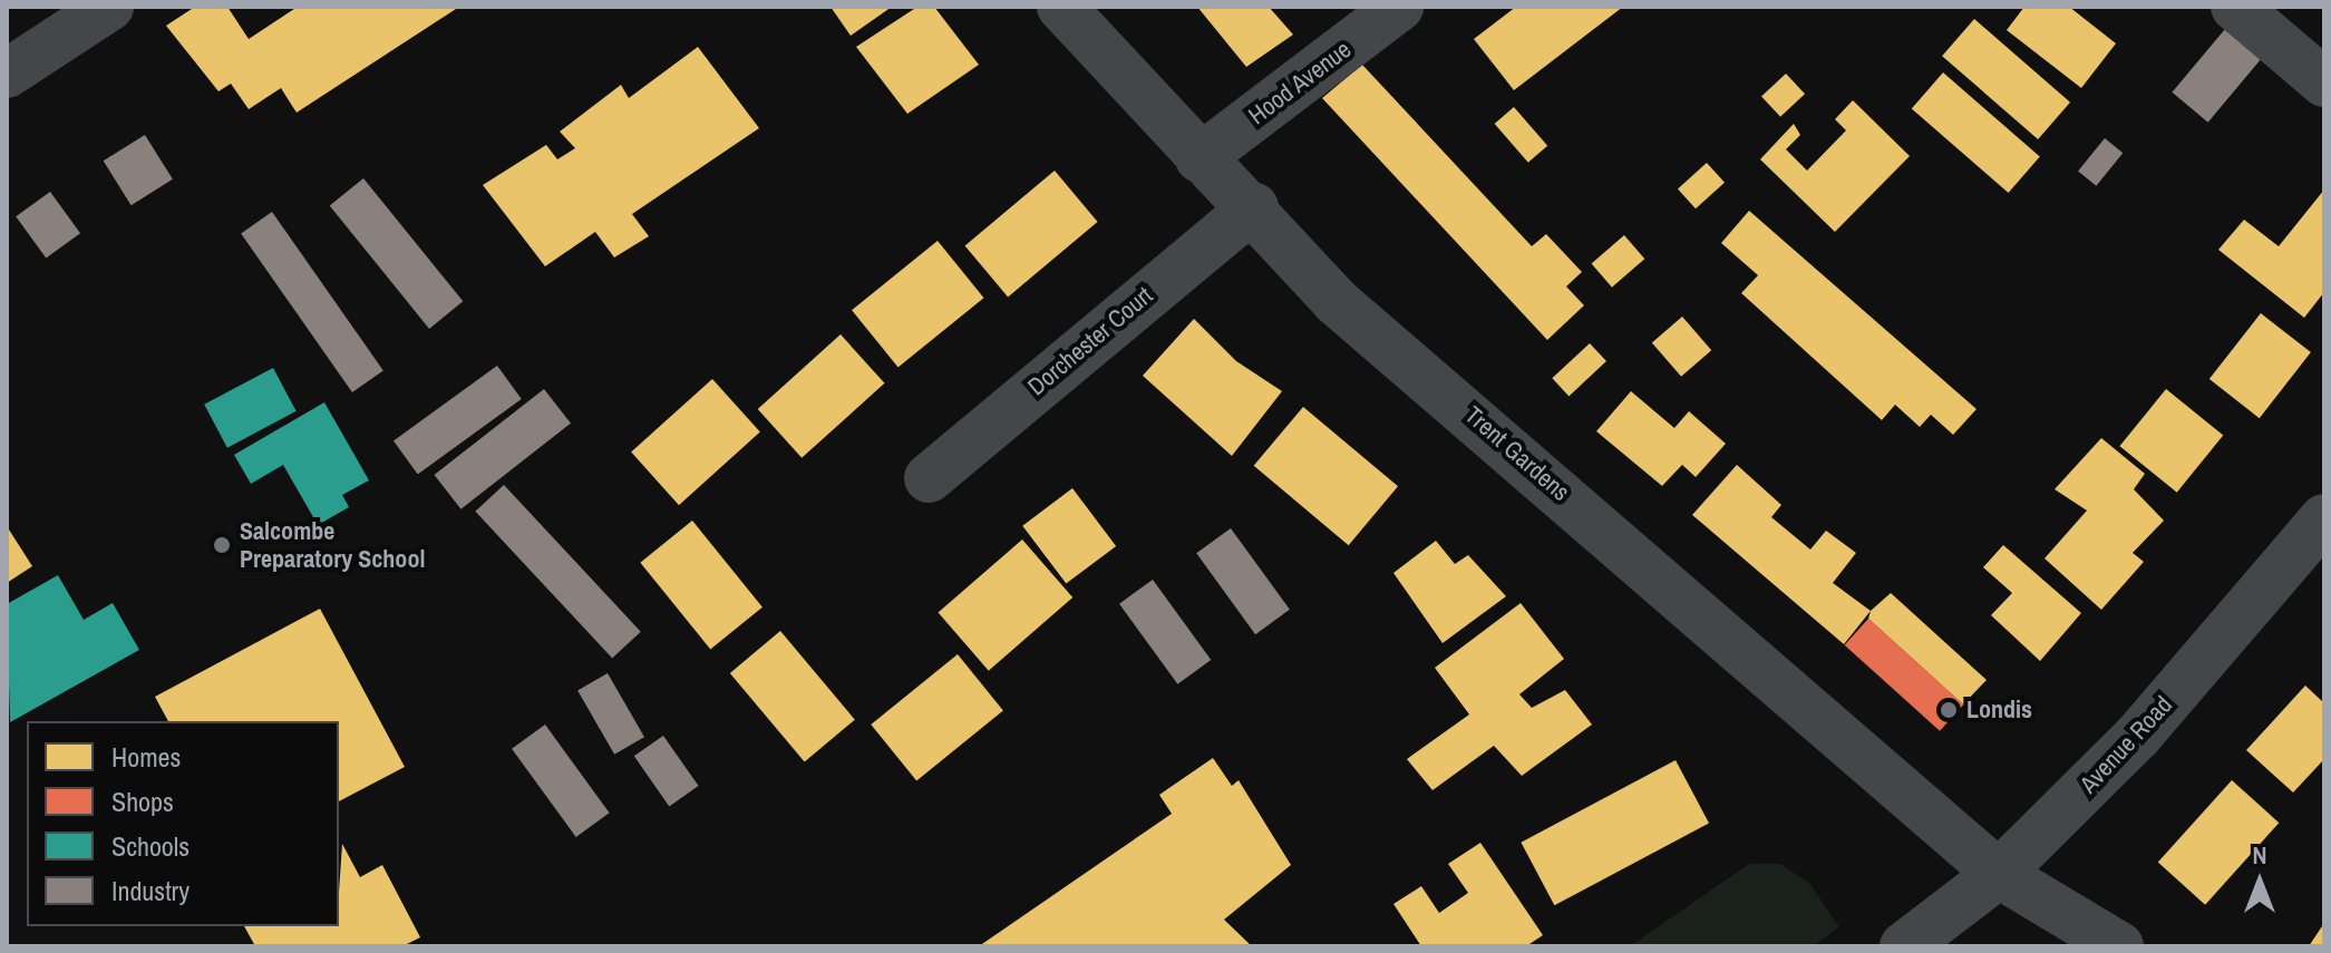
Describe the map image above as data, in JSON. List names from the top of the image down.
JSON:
{
  "streets": {
    "street": [
      "Hood Avenue",
      "Dorchester Court",
      "Trent Gardens",
      "Avenue Road"
    ]
  },
  "crossings": [
    ["Hood Avenue", "Trent Gardens"],
    ["Dorchester Court", "Trent Gardens"],
    ["Trent Gardens", "Avenue Road"]
  ],
  "places": ["Salcombe Preparatory School", "Londis"],
  "legend": [
    "Homes",
    "Shops",
    "Schools",
    "Industry"
  ],
  "north": "top"
}
